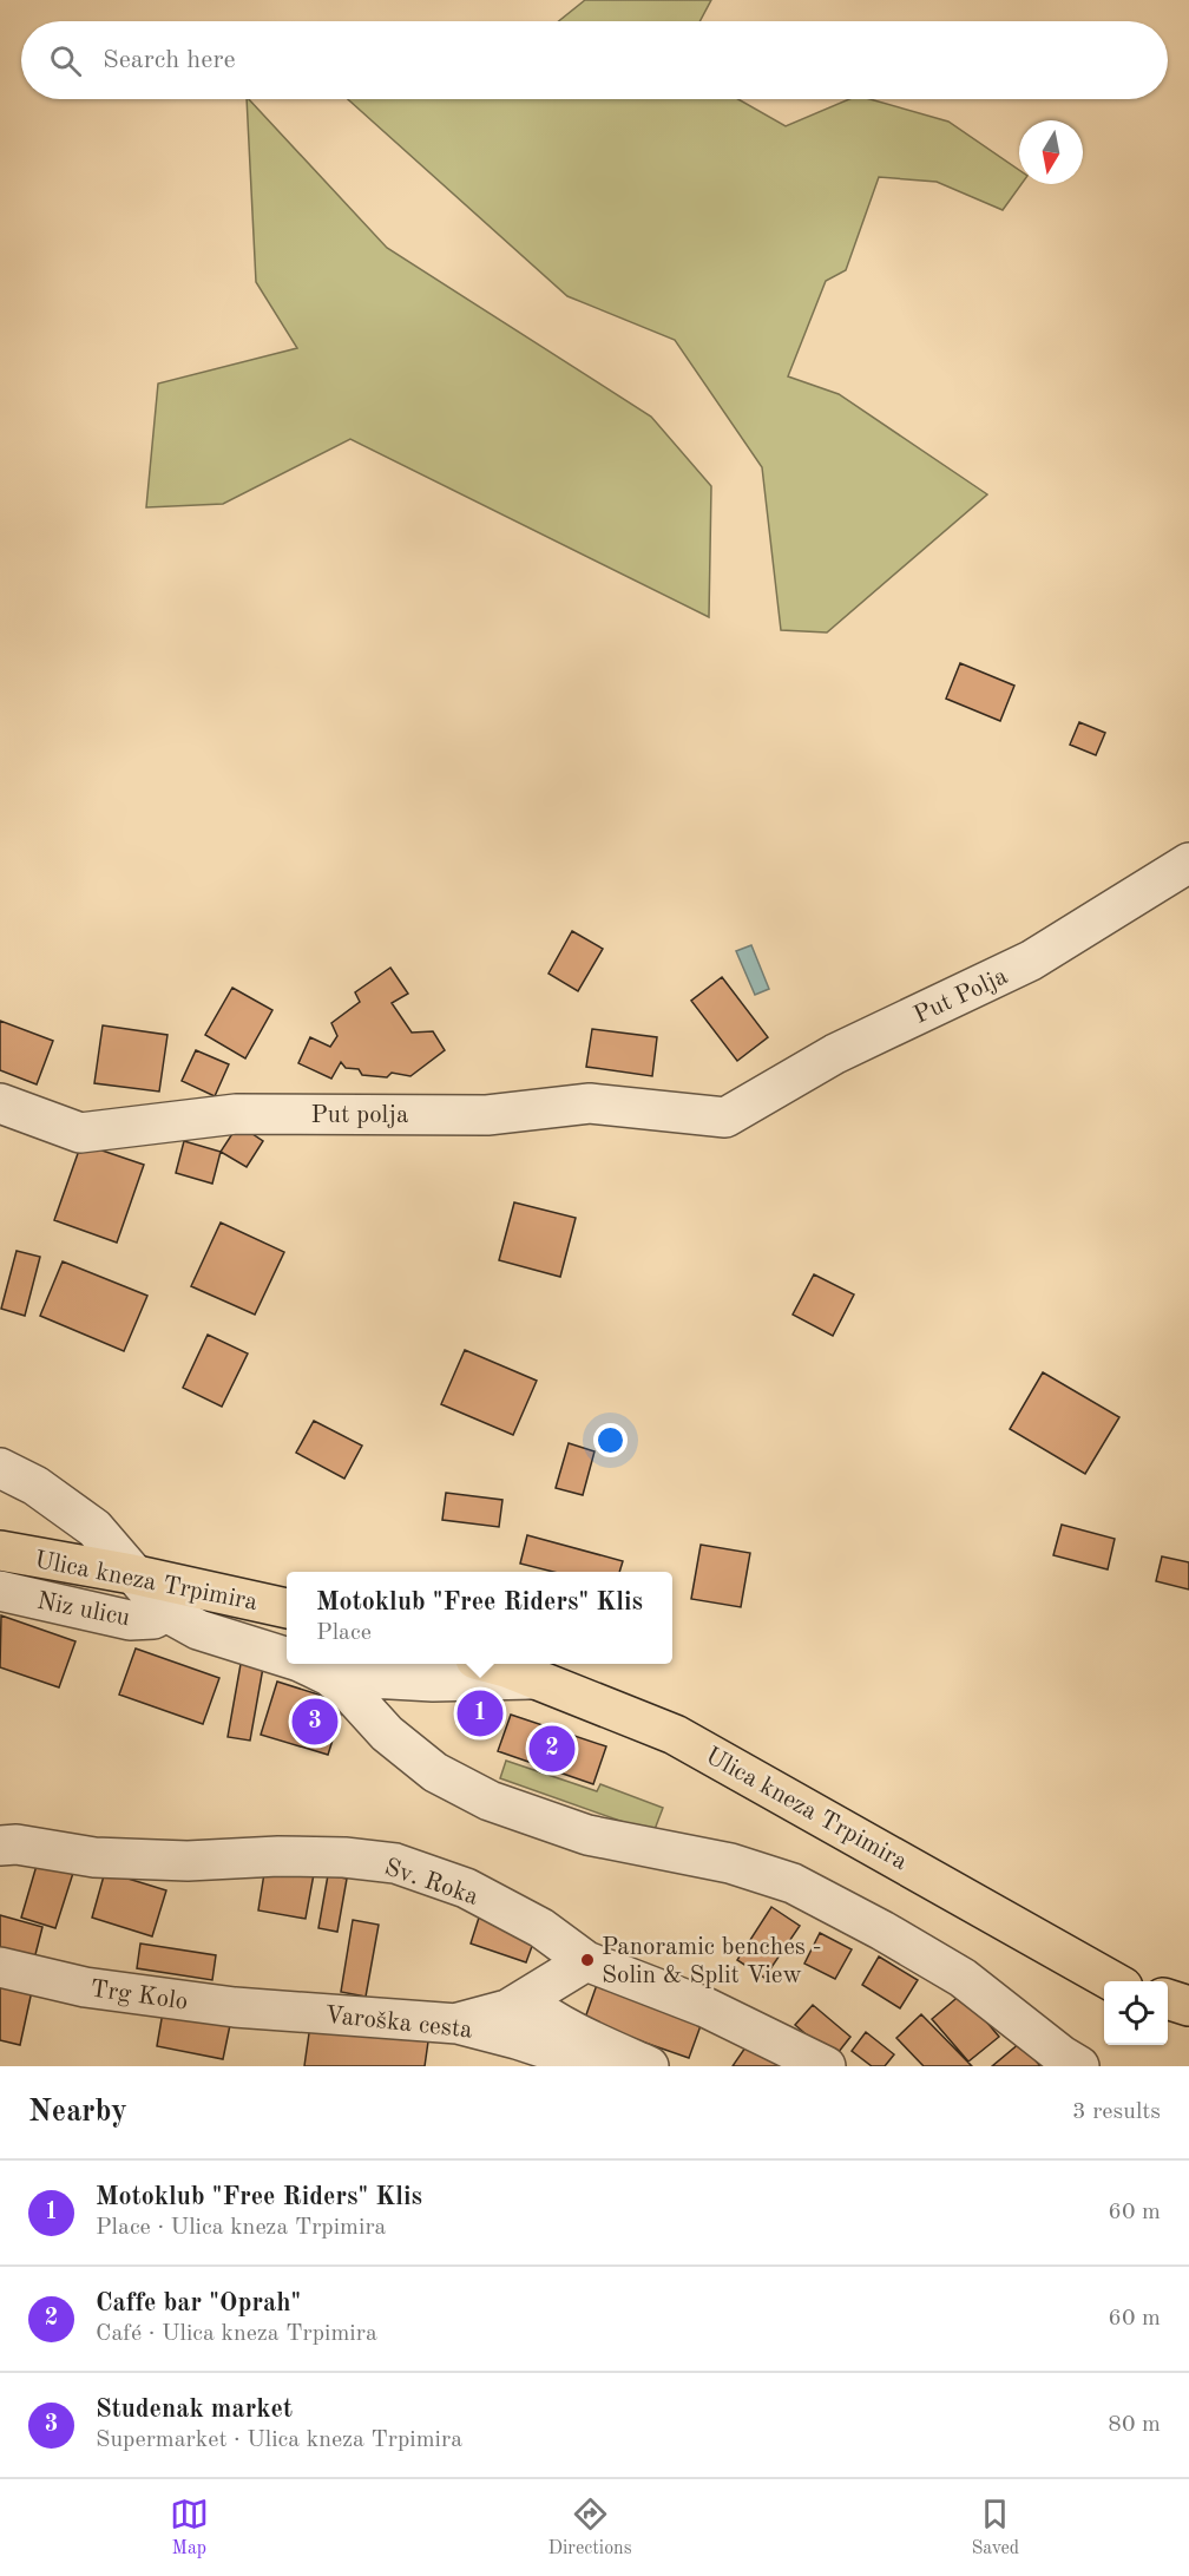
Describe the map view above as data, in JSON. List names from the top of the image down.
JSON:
{
  "streets": {
    "main road": ["Ulica kneza Trpimira"],
    "street": [
      "Put Polja",
      "Put polja",
      "Niz ulicu",
      "Sv. Roka",
      "Trg Kolo",
      "Varoška cesta"
    ]
  },
  "crossings": [
    ["Put Polja", "Put polja"],
    ["Trg Kolo", "Varoška cesta"]
  ],
  "places": ["Panoramic benches - Solin & Split View"],
  "north": "bottom",
  "page": {
    "search": "Search here",
    "popup": ["Motoklub \"Free Riders\" Klis", "Place"],
    "pins": ["1", "3", "2"],
    "heading": ["Nearby", "3 results"],
    "list": [
      {
        "mark": "1",
        "name": "Motoklub \"Free Riders\" Klis",
        "note": "Place · Ulica kneza Trpimira",
        "value": "60 m"
      },
      {
        "mark": "2",
        "name": "Caffe bar \"Oprah\"",
        "note": "Café · Ulica kneza Trpimira",
        "value": "60 m"
      },
      {
        "mark": "3",
        "name": "Studenak market",
        "note": "Supermarket · Ulica kneza Trpimira",
        "value": "80 m"
      }
    ],
    "nav": ["Map", "Directions", "Saved"]
  }
}
